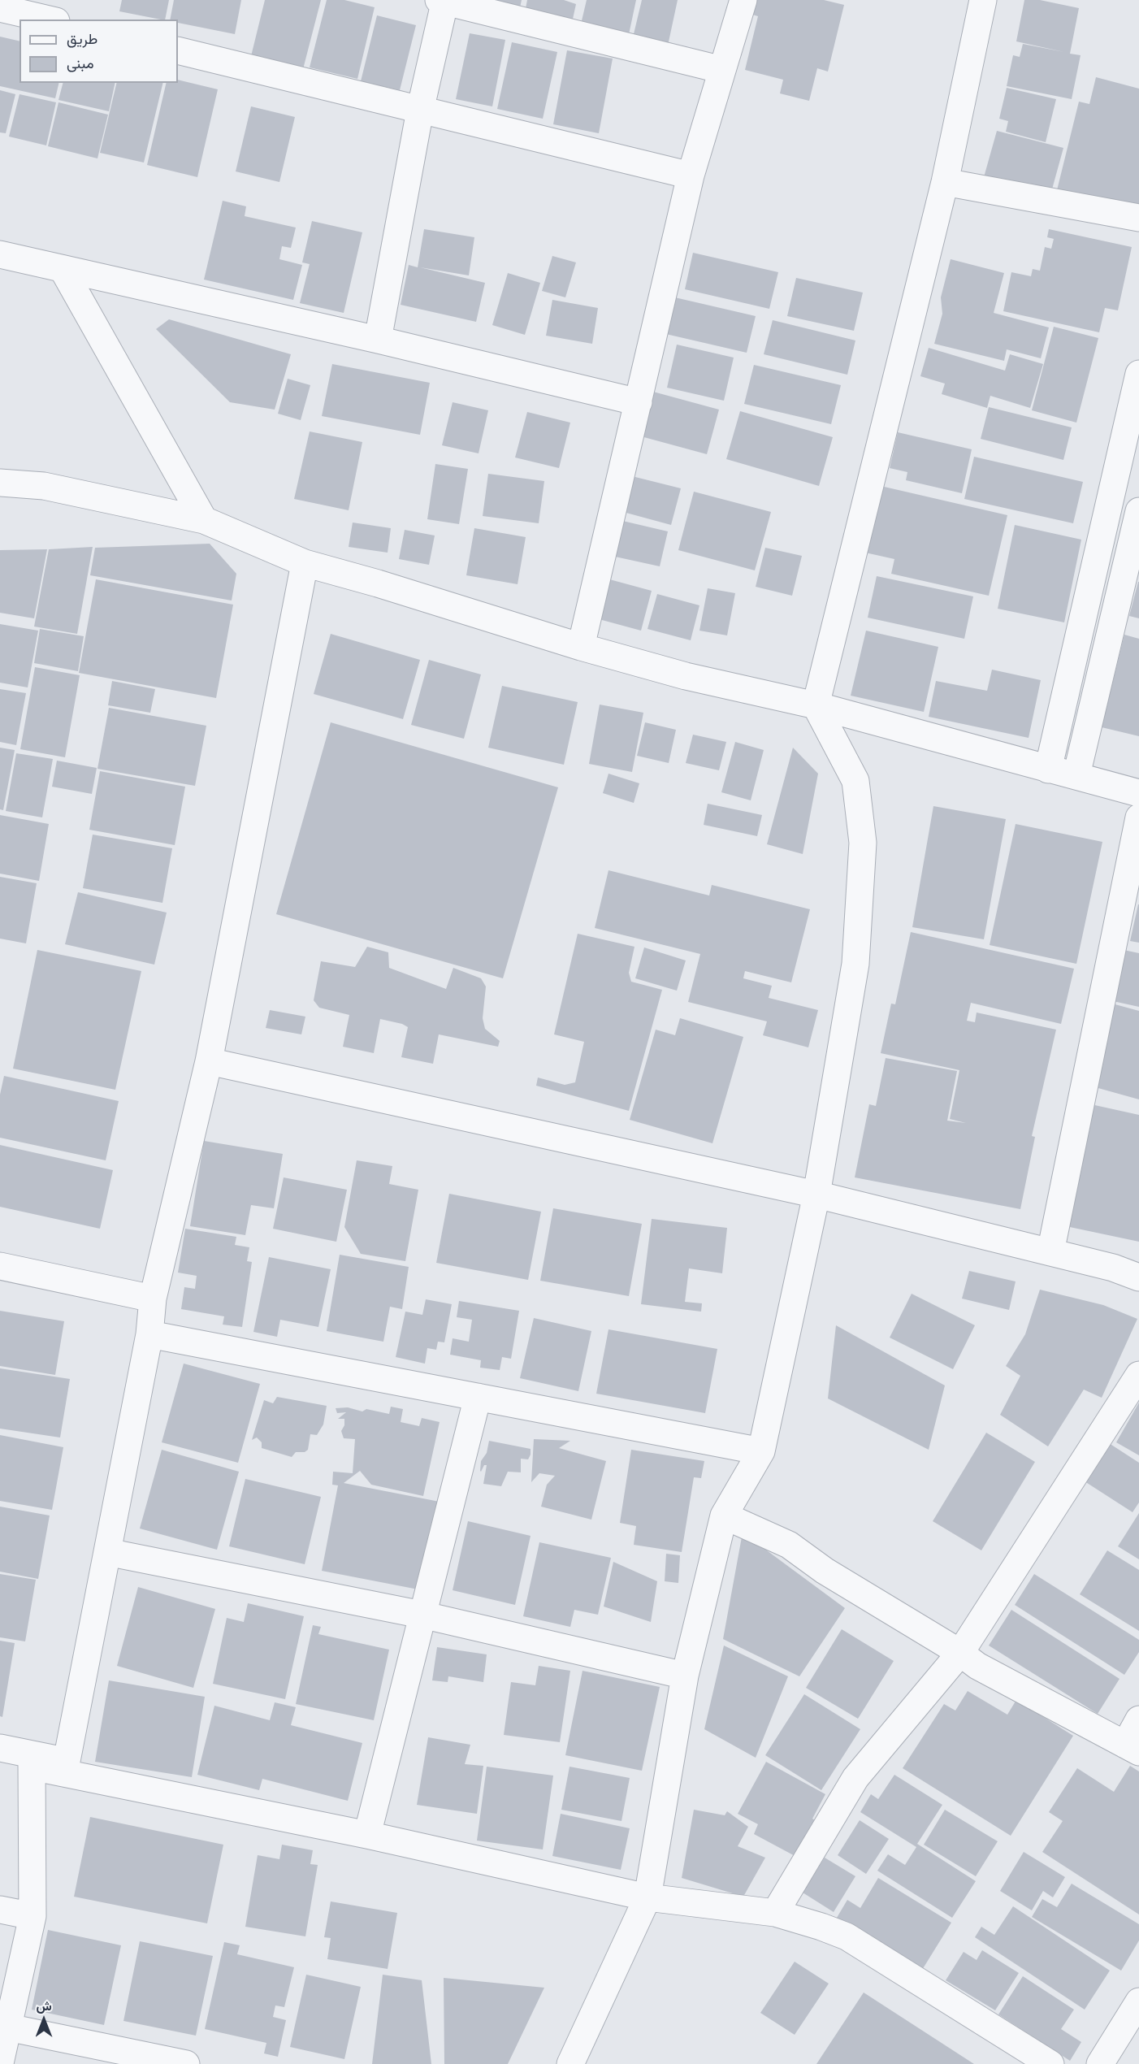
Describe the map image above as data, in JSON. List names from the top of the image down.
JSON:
{
  "legend": ["طريق", "مبنى"],
  "north": "top"
}
